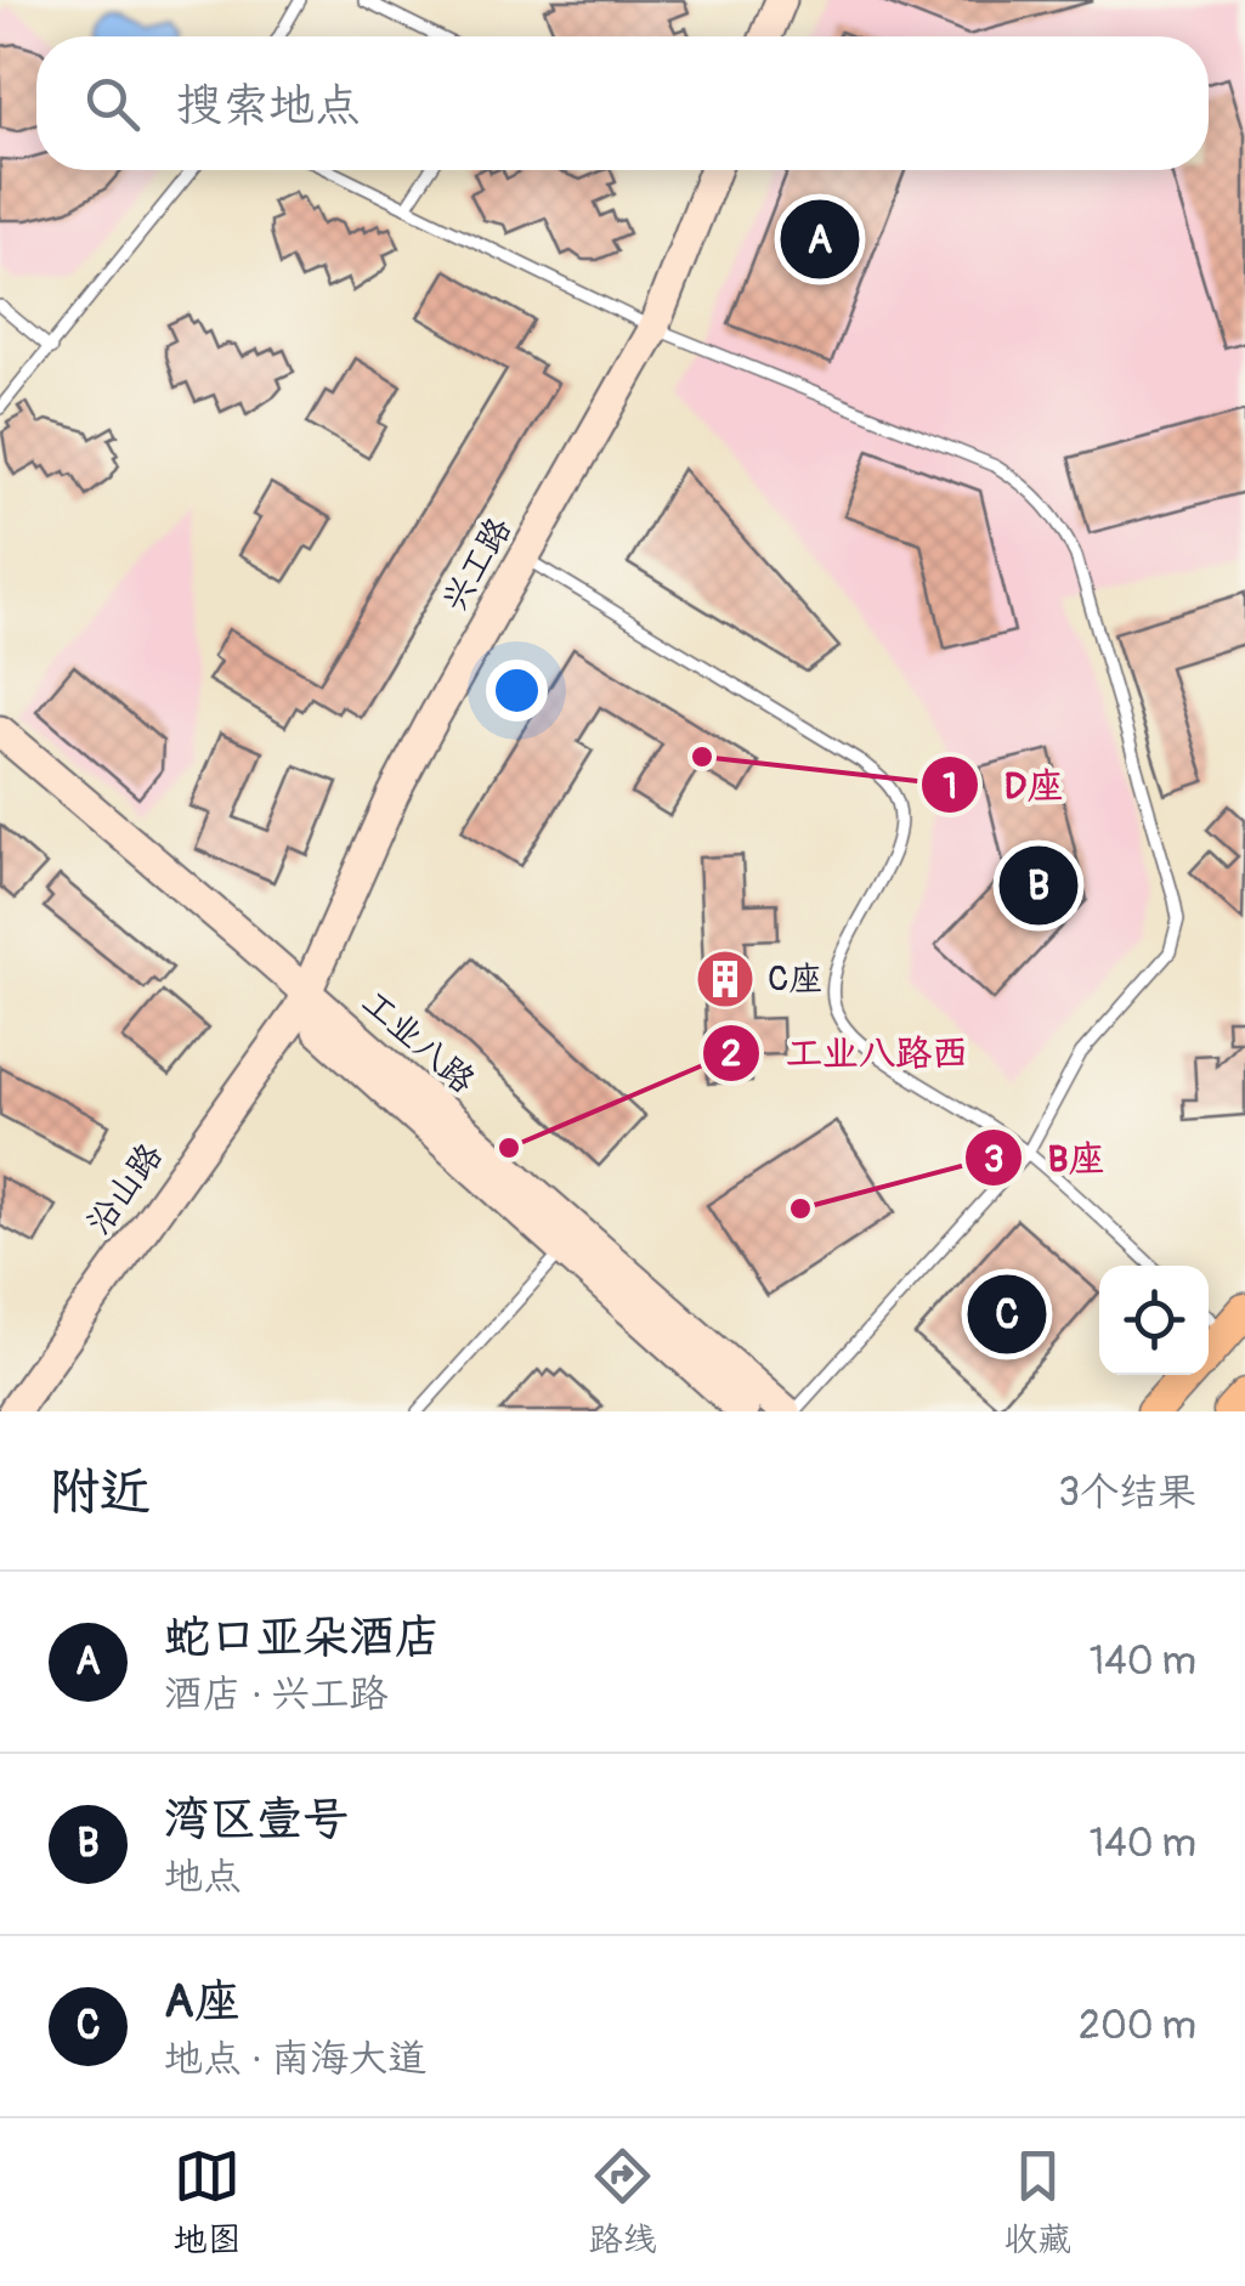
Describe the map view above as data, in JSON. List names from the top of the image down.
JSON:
{
  "streets": {
    "street": ["兴工路", "工业八路", "沿山路"]
  },
  "crossings": [
    ["兴工路", "工业八路"],
    ["兴工路", "沿山路"],
    ["工业八路", "沿山路"]
  ],
  "places": {
    "other": ["D座", "工业八路西", "B座"],
    "building": ["C座"]
  },
  "page": {
    "search": "搜索地点",
    "pins": ["A", "B", "C"],
    "heading": ["附近", "3个结果"],
    "list": [
      {
        "mark": "A",
        "name": "蛇口亚朵酒店",
        "note": "酒店 · 兴工路",
        "value": "140 m"
      },
      {
        "mark": "B",
        "name": "湾区壹号",
        "note": "地点",
        "value": "140 m"
      },
      {
        "mark": "C",
        "name": "A座",
        "note": "地点 · 南海大道",
        "value": "200 m"
      }
    ],
    "nav": ["地图", "路线", "收藏"]
  }
}
